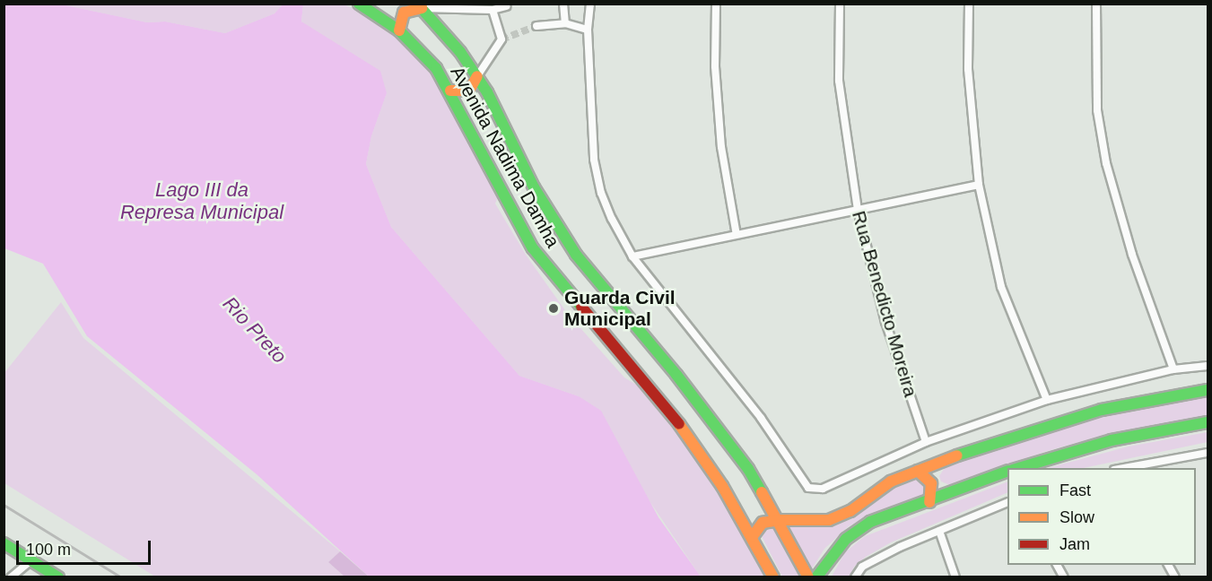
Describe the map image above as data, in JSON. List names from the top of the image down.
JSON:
{
  "streets": {
    "main road": ["Avenida Nadima Damha"],
    "street": ["Rua Benedicto Moreira"]
  },
  "water": ["Lago III da Represa Municipal", "Rio Preto"],
  "places": ["Guarda Civil Municipal"],
  "legend": ["Fast", "Slow", "Jam"],
  "scale_bar": "100 m"
}
